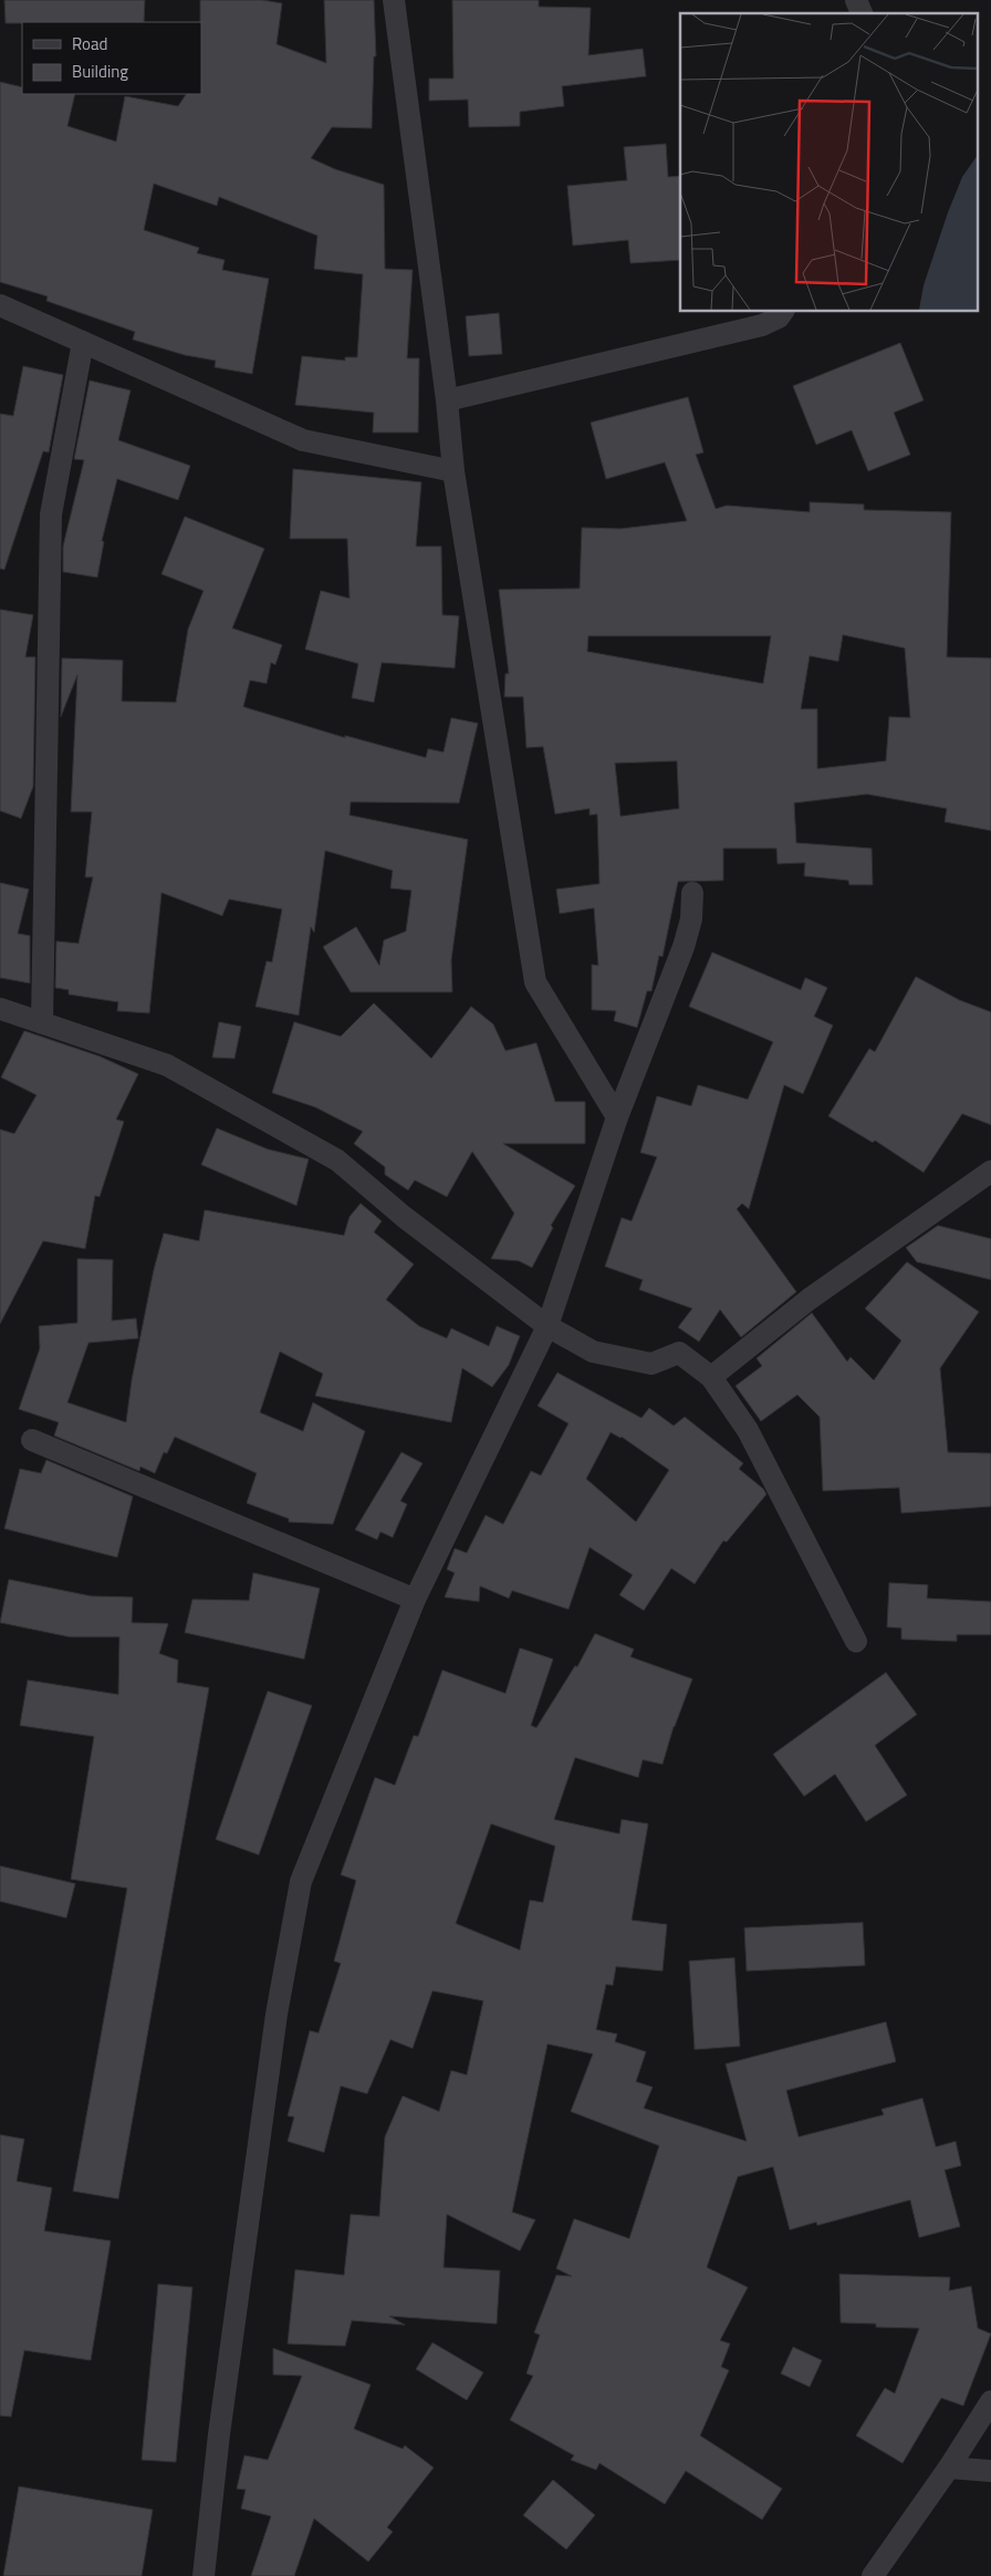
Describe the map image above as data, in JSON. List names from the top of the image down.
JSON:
{
  "legend": ["Road", "Building"]
}
